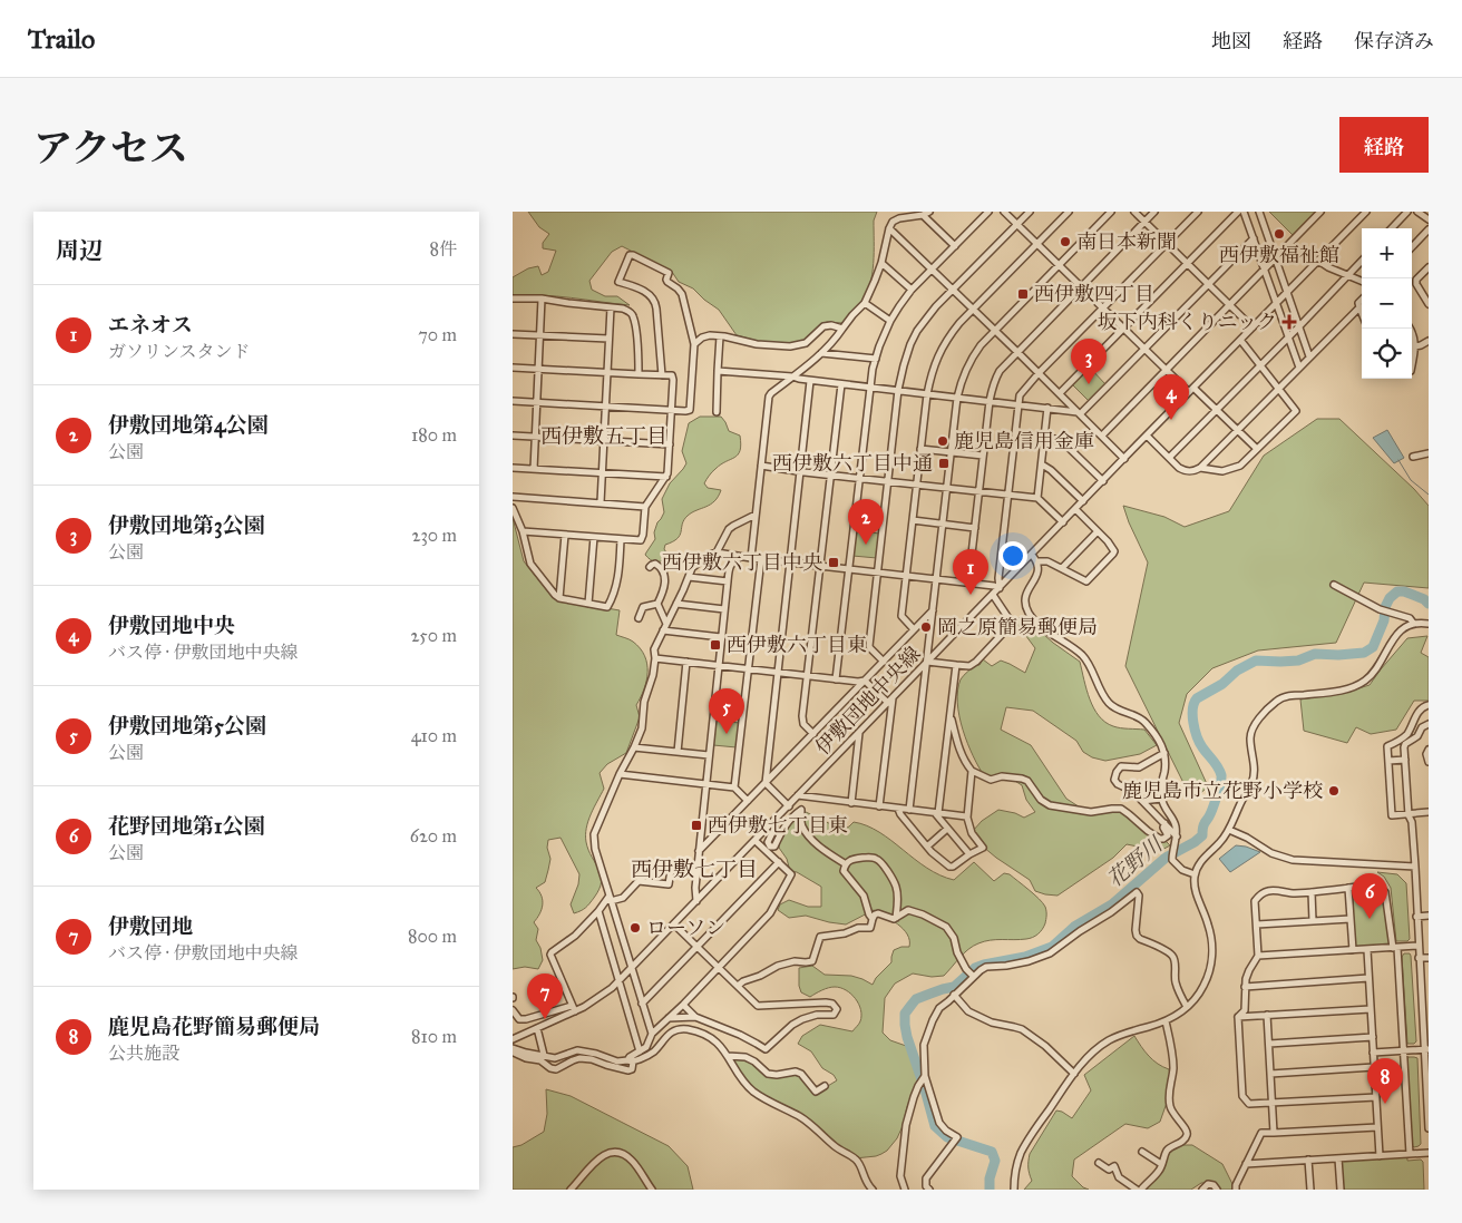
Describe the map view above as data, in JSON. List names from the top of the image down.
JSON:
{
  "streets": {
    "street": ["伊敷団地中央線"]
  },
  "districts": ["西伊敷五丁目", "西伊敷七丁目"],
  "water": ["花野川"],
  "places": {
    "other": [
      "西伊敷福祉館",
      "南日本新聞",
      "鹿児島信用金庫",
      "岡之原簡易郵便局",
      "鹿児島市立花野小学校",
      "ローソン"
    ],
    "transit": [
      "西伊敷四丁目",
      "西伊敷六丁目中通",
      "西伊敷六丁目中央",
      "西伊敷六丁目東",
      "西伊敷七丁目東"
    ],
    "health": ["坂下内科くりニック"]
  },
  "page": {
    "header": "Trailo",
    "nav": ["地図", "経路", "保存済み"],
    "title": "アクセス",
    "buttons": "経路",
    "heading": ["周辺", "8件"],
    "map_buttons": ["+", "−"],
    "list": [
      {
        "mark": "1",
        "name": "エネオス",
        "note": "ガソリンスタンド",
        "value": "70 m"
      },
      {
        "mark": "2",
        "name": "伊敷団地第4公園",
        "note": "公園",
        "value": "180 m"
      },
      {
        "mark": "3",
        "name": "伊敷団地第3公園",
        "note": "公園",
        "value": "230 m"
      },
      {
        "mark": "4",
        "name": "伊敷団地中央",
        "note": "バス停 · 伊敷団地中央線",
        "value": "250 m"
      },
      {
        "mark": "5",
        "name": "伊敷団地第5公園",
        "note": "公園",
        "value": "410 m"
      },
      {
        "mark": "6",
        "name": "花野団地第1公園",
        "note": "公園",
        "value": "620 m"
      },
      {
        "mark": "7",
        "name": "伊敷団地",
        "note": "バス停 · 伊敷団地中央線",
        "value": "800 m"
      },
      {
        "mark": "8",
        "name": "鹿児島花野簡易郵便局",
        "note": "公共施設",
        "value": "810 m"
      }
    ],
    "pins": [
      "3",
      "4",
      "2",
      "1",
      "5",
      "6",
      "7",
      "8"
    ]
  }
}
